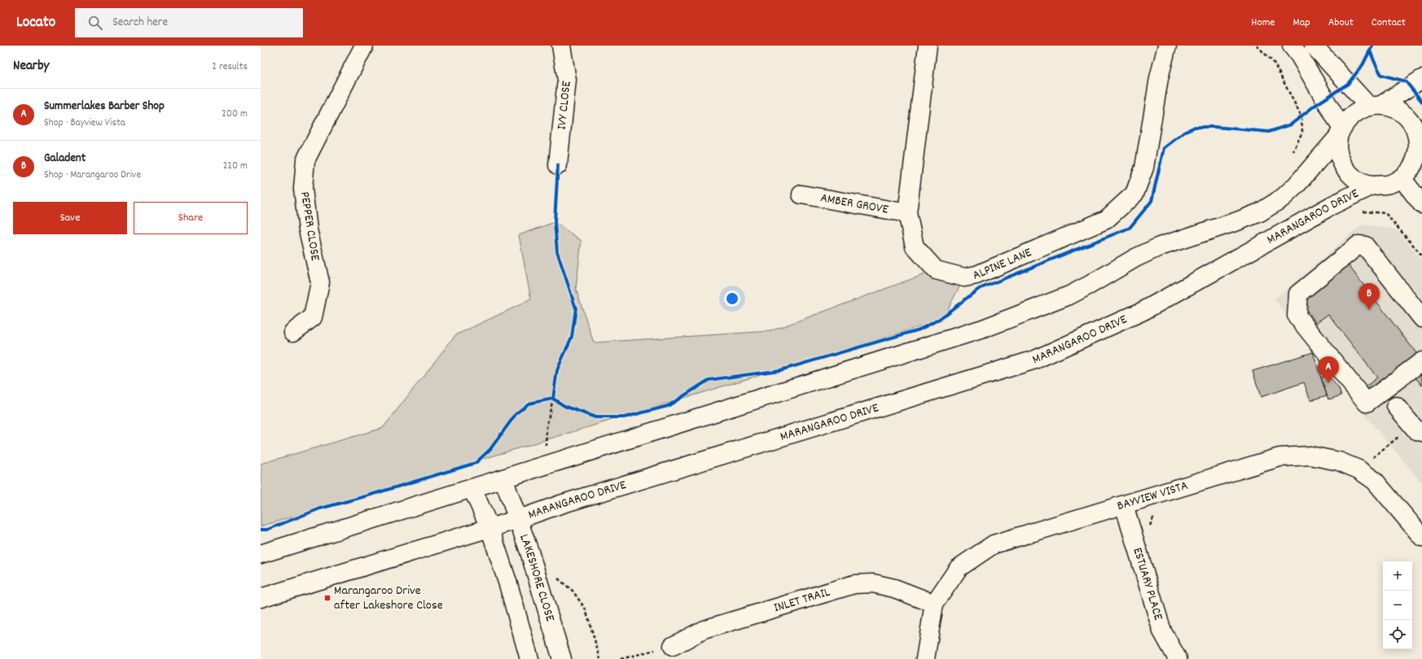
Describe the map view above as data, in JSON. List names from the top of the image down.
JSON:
{
  "streets": {
    "main road": [
      "IVY CLOSE",
      "AMBER GROVE",
      "MARANGAROO DRIVE",
      "PEPPER CLOSE",
      "ALPINE LANE",
      "BAYVIEW VISTA",
      "LAKESHORE CLOSE",
      "ESTUARY PLACE",
      "INLET TRAIL"
    ]
  },
  "crossings": [
    ["AMBER GROVE", "ALPINE LANE"],
    ["MARANGAROO DRIVE", "LAKESHORE CLOSE"],
    ["BAYVIEW VISTA", "ESTUARY PLACE"],
    ["BAYVIEW VISTA", "INLET TRAIL"]
  ],
  "places": {
    "transit": ["Marangaroo Drive after Lakeshore Close"]
  },
  "page": {
    "header": "Locato",
    "search": "Search here",
    "nav": [
      "Home",
      "Map",
      "About",
      "Contact"
    ],
    "heading": ["Nearby", "2 results"],
    "list": [
      {
        "mark": "A",
        "name": "Summerlakes Barber Shop",
        "note": "Shop · Bayview Vista",
        "value": "200 m"
      },
      {
        "mark": "B",
        "name": "Galadent",
        "note": "Shop · Marangaroo Drive",
        "value": "220 m"
      }
    ],
    "buttons": ["Save", "Share"],
    "pins": ["B", "A"],
    "map_buttons": ["+", "−"]
  }
}
